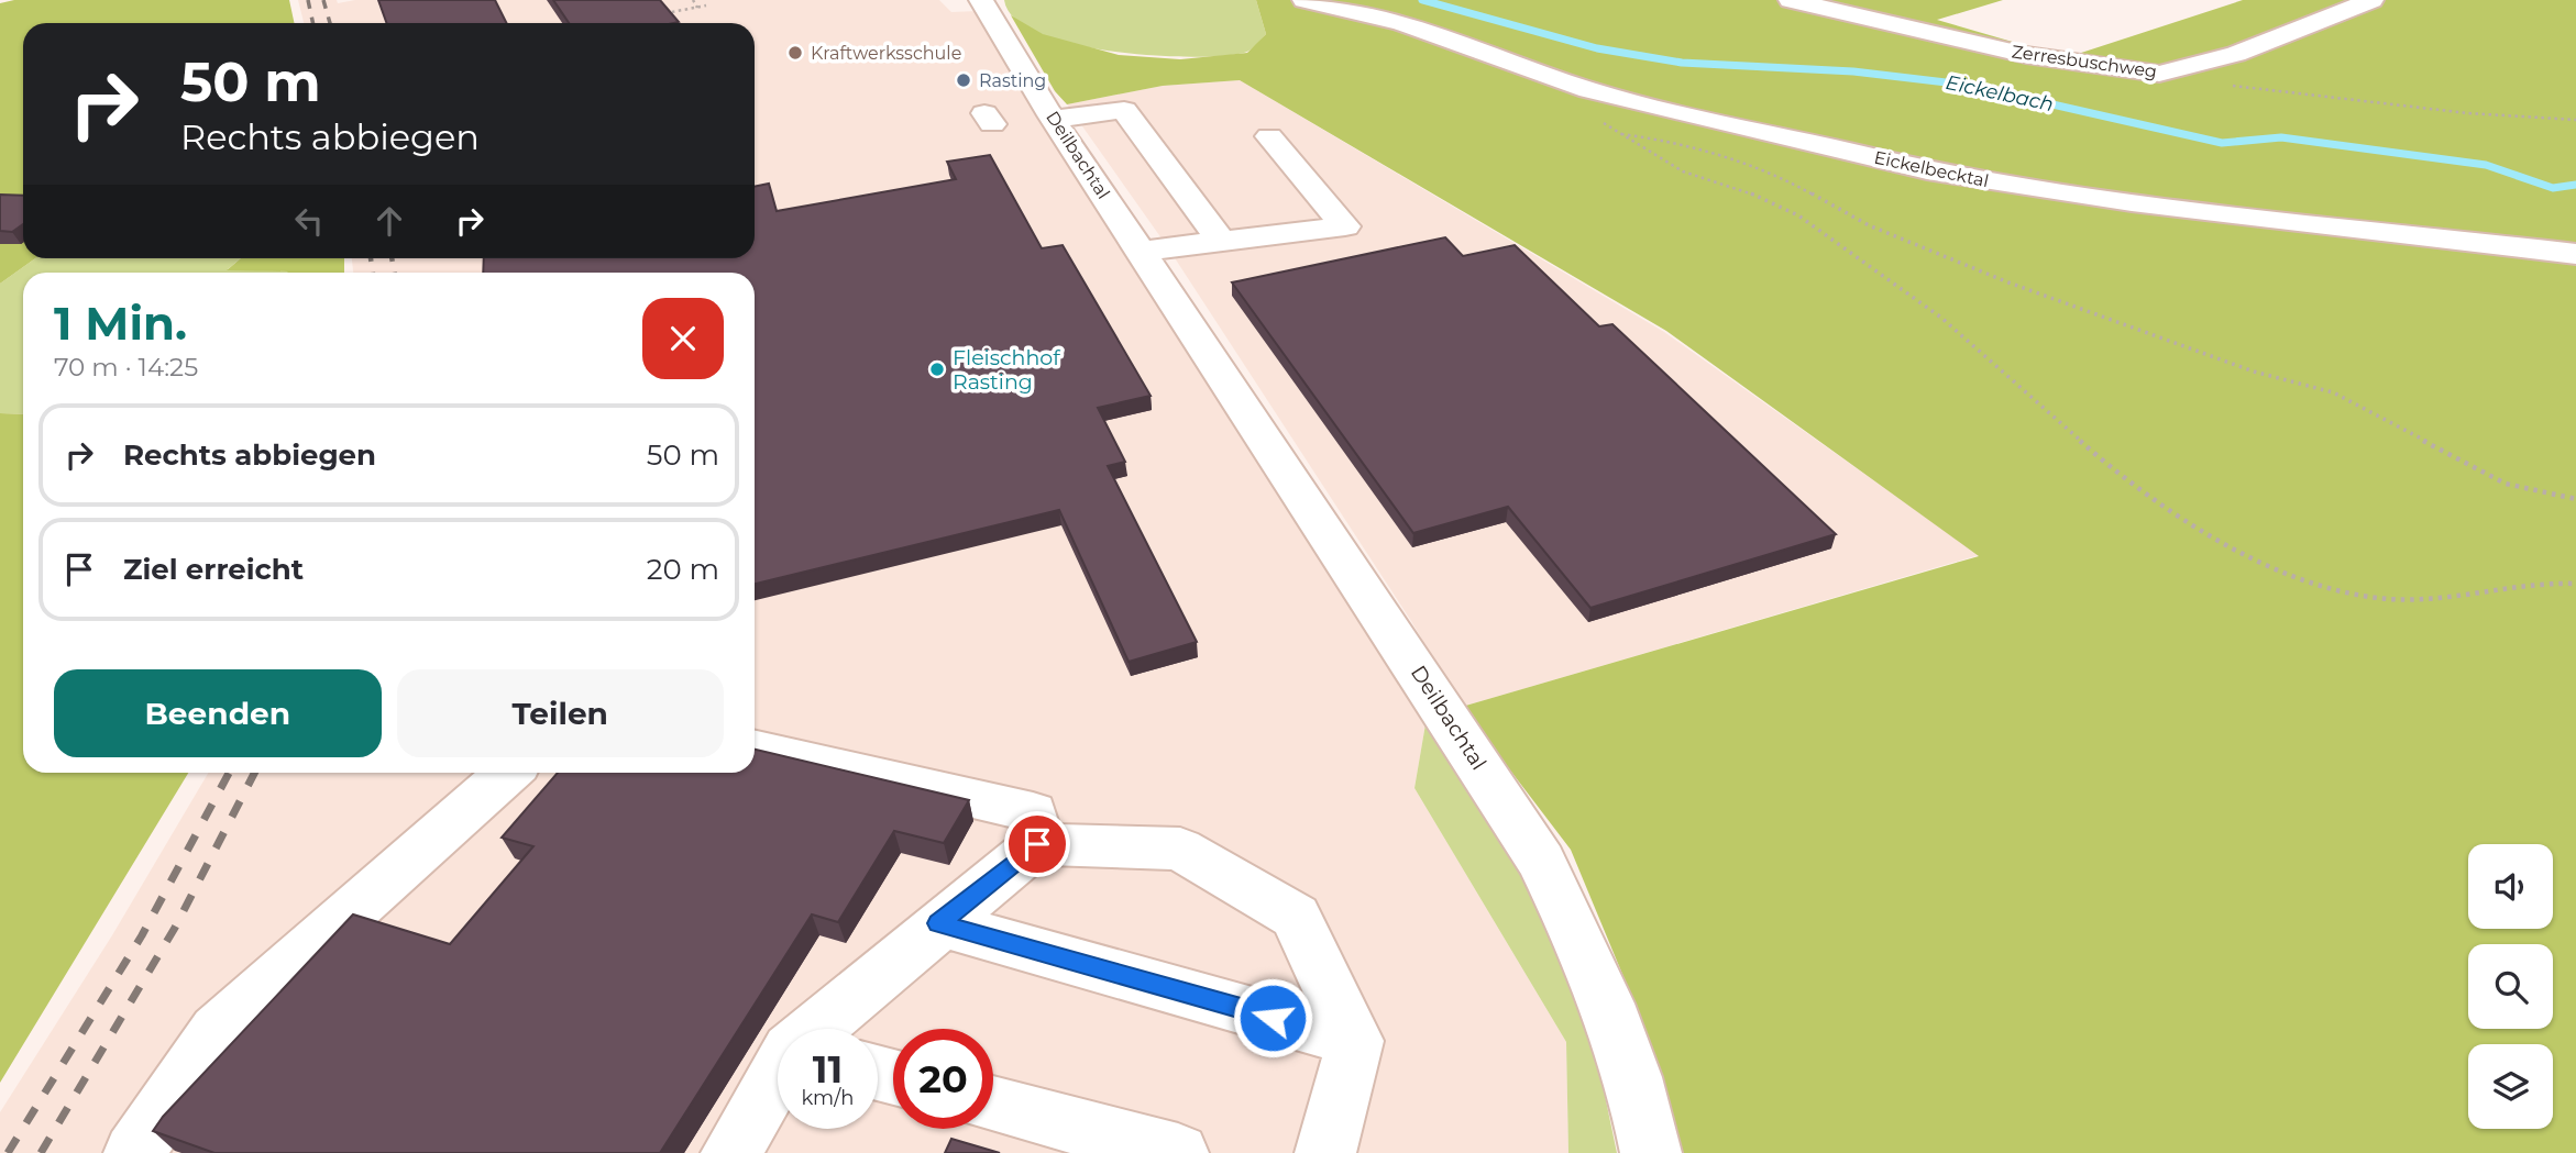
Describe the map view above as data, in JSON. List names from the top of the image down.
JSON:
{
  "streets": {
    "street": ["Zerresbuschweg", "Deilbachtal", "Eickelbecktal"]
  },
  "water": ["Eickelbach"],
  "places": ["Kraftwerksschule", "Rasting", "Fleischhof Rasting"],
  "page": {
    "turn": ["50 m", "Rechts abbiegen"],
    "heading": ["1 Min.", "70 m · 14:25"],
    "list": [
      {
        "name": "Rechts abbiegen",
        "value": "50 m"
      },
      {
        "name": "Ziel erreicht",
        "value": "20 m"
      }
    ],
    "buttons": ["Beenden", "Teilen"],
    "speed": "11 km/h",
    "limit": "20"
  }
}
